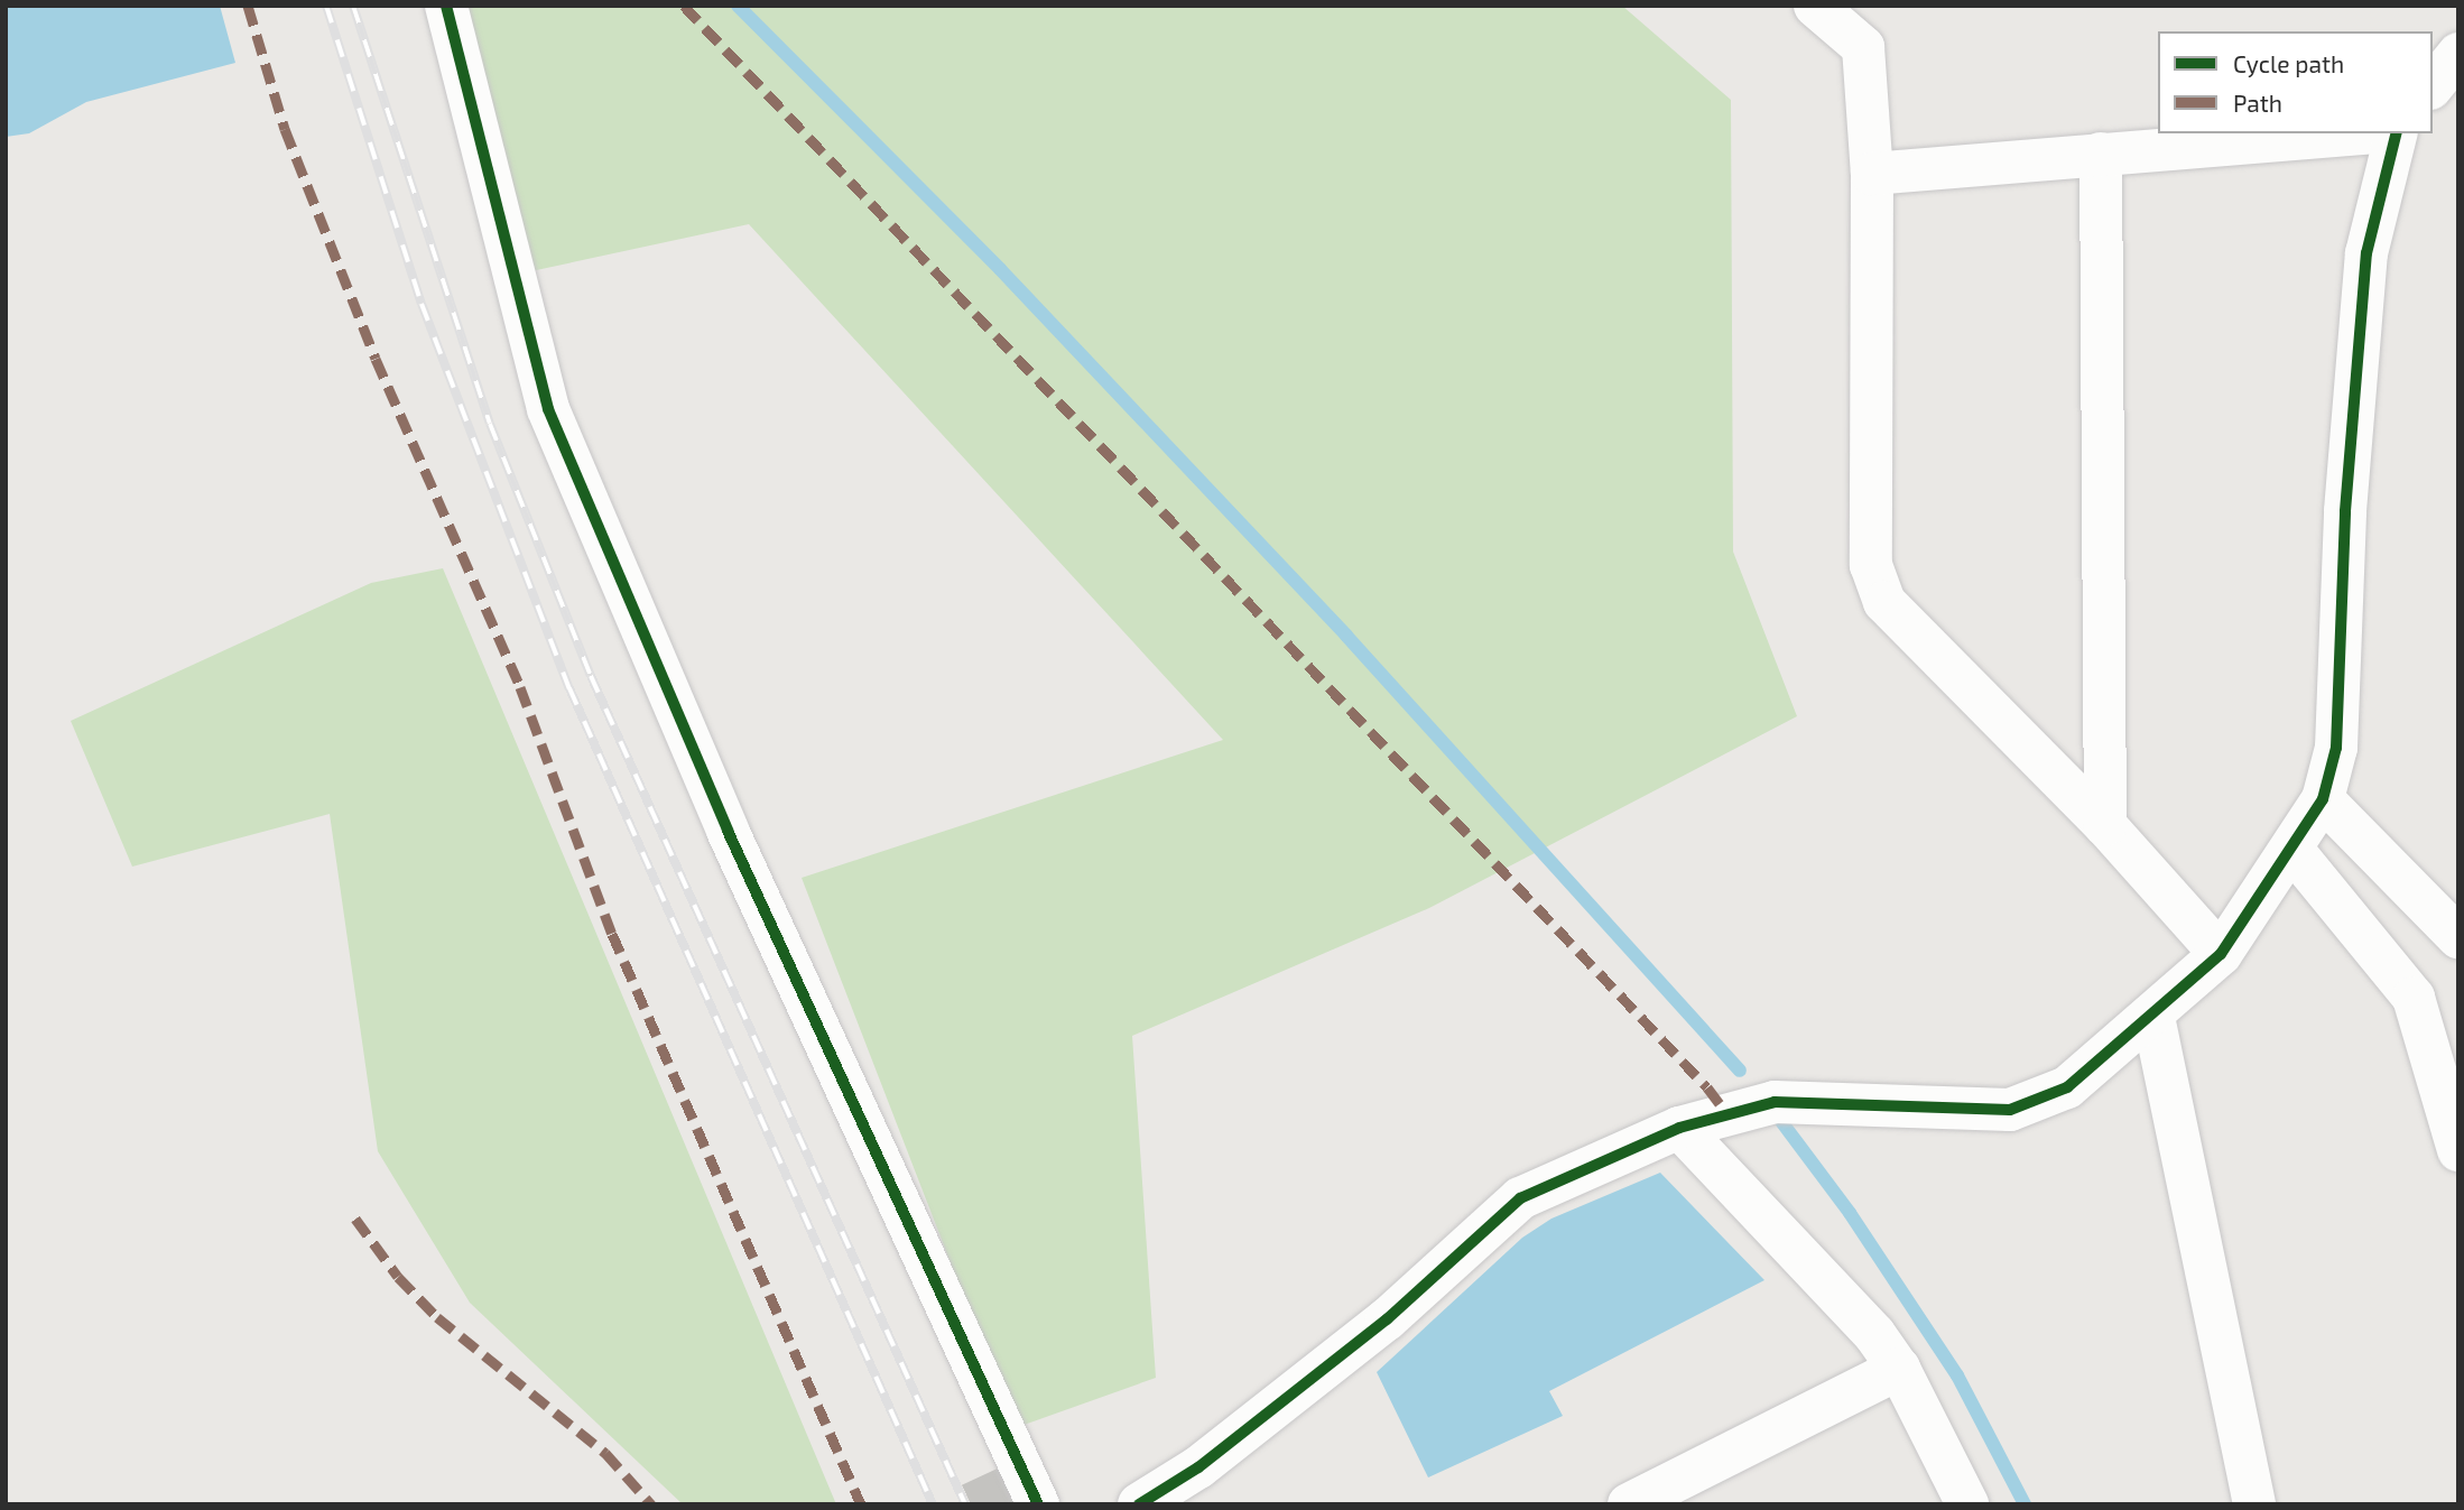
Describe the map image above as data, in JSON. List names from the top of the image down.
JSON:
{
  "legend": ["Cycle path", "Path"]
}
